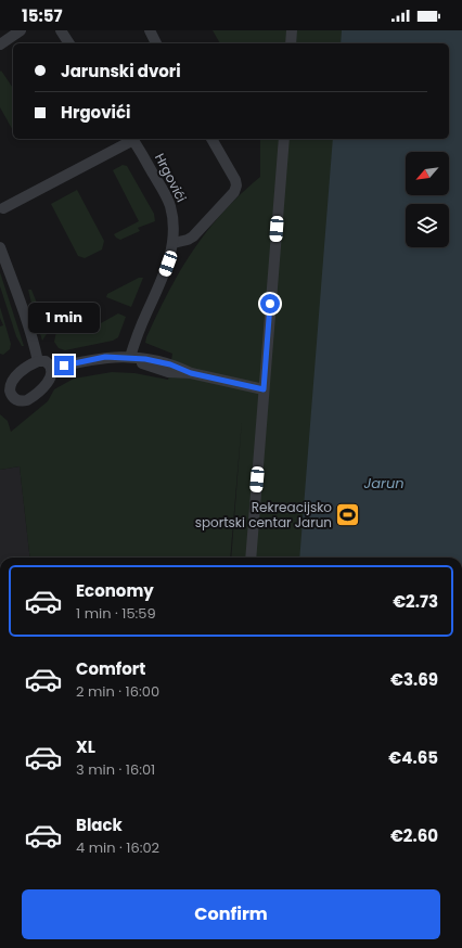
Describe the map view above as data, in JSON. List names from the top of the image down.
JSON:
{
  "streets": {
    "street": ["Hrgovići"]
  },
  "water": ["Jarun"],
  "places": {
    "sports": ["Rekreacijsko sportski centar Jarun"]
  },
  "north": "bottom left",
  "page": {
    "status": "15:57",
    "banner": ["Jarunski dvori", "Hrgovići"],
    "bubble": "1 min",
    "list": [
      {
        "name": "Economy",
        "note": "1 min · 15:59",
        "value": "€2.73"
      },
      {
        "name": "Comfort",
        "note": "2 min · 16:00",
        "value": "€3.69"
      },
      {
        "name": "XL",
        "note": "3 min · 16:01",
        "value": "€4.65"
      },
      {
        "name": "Black",
        "note": "4 min · 16:02",
        "value": "€2.60"
      }
    ],
    "buttons": "Confirm"
  }
}
